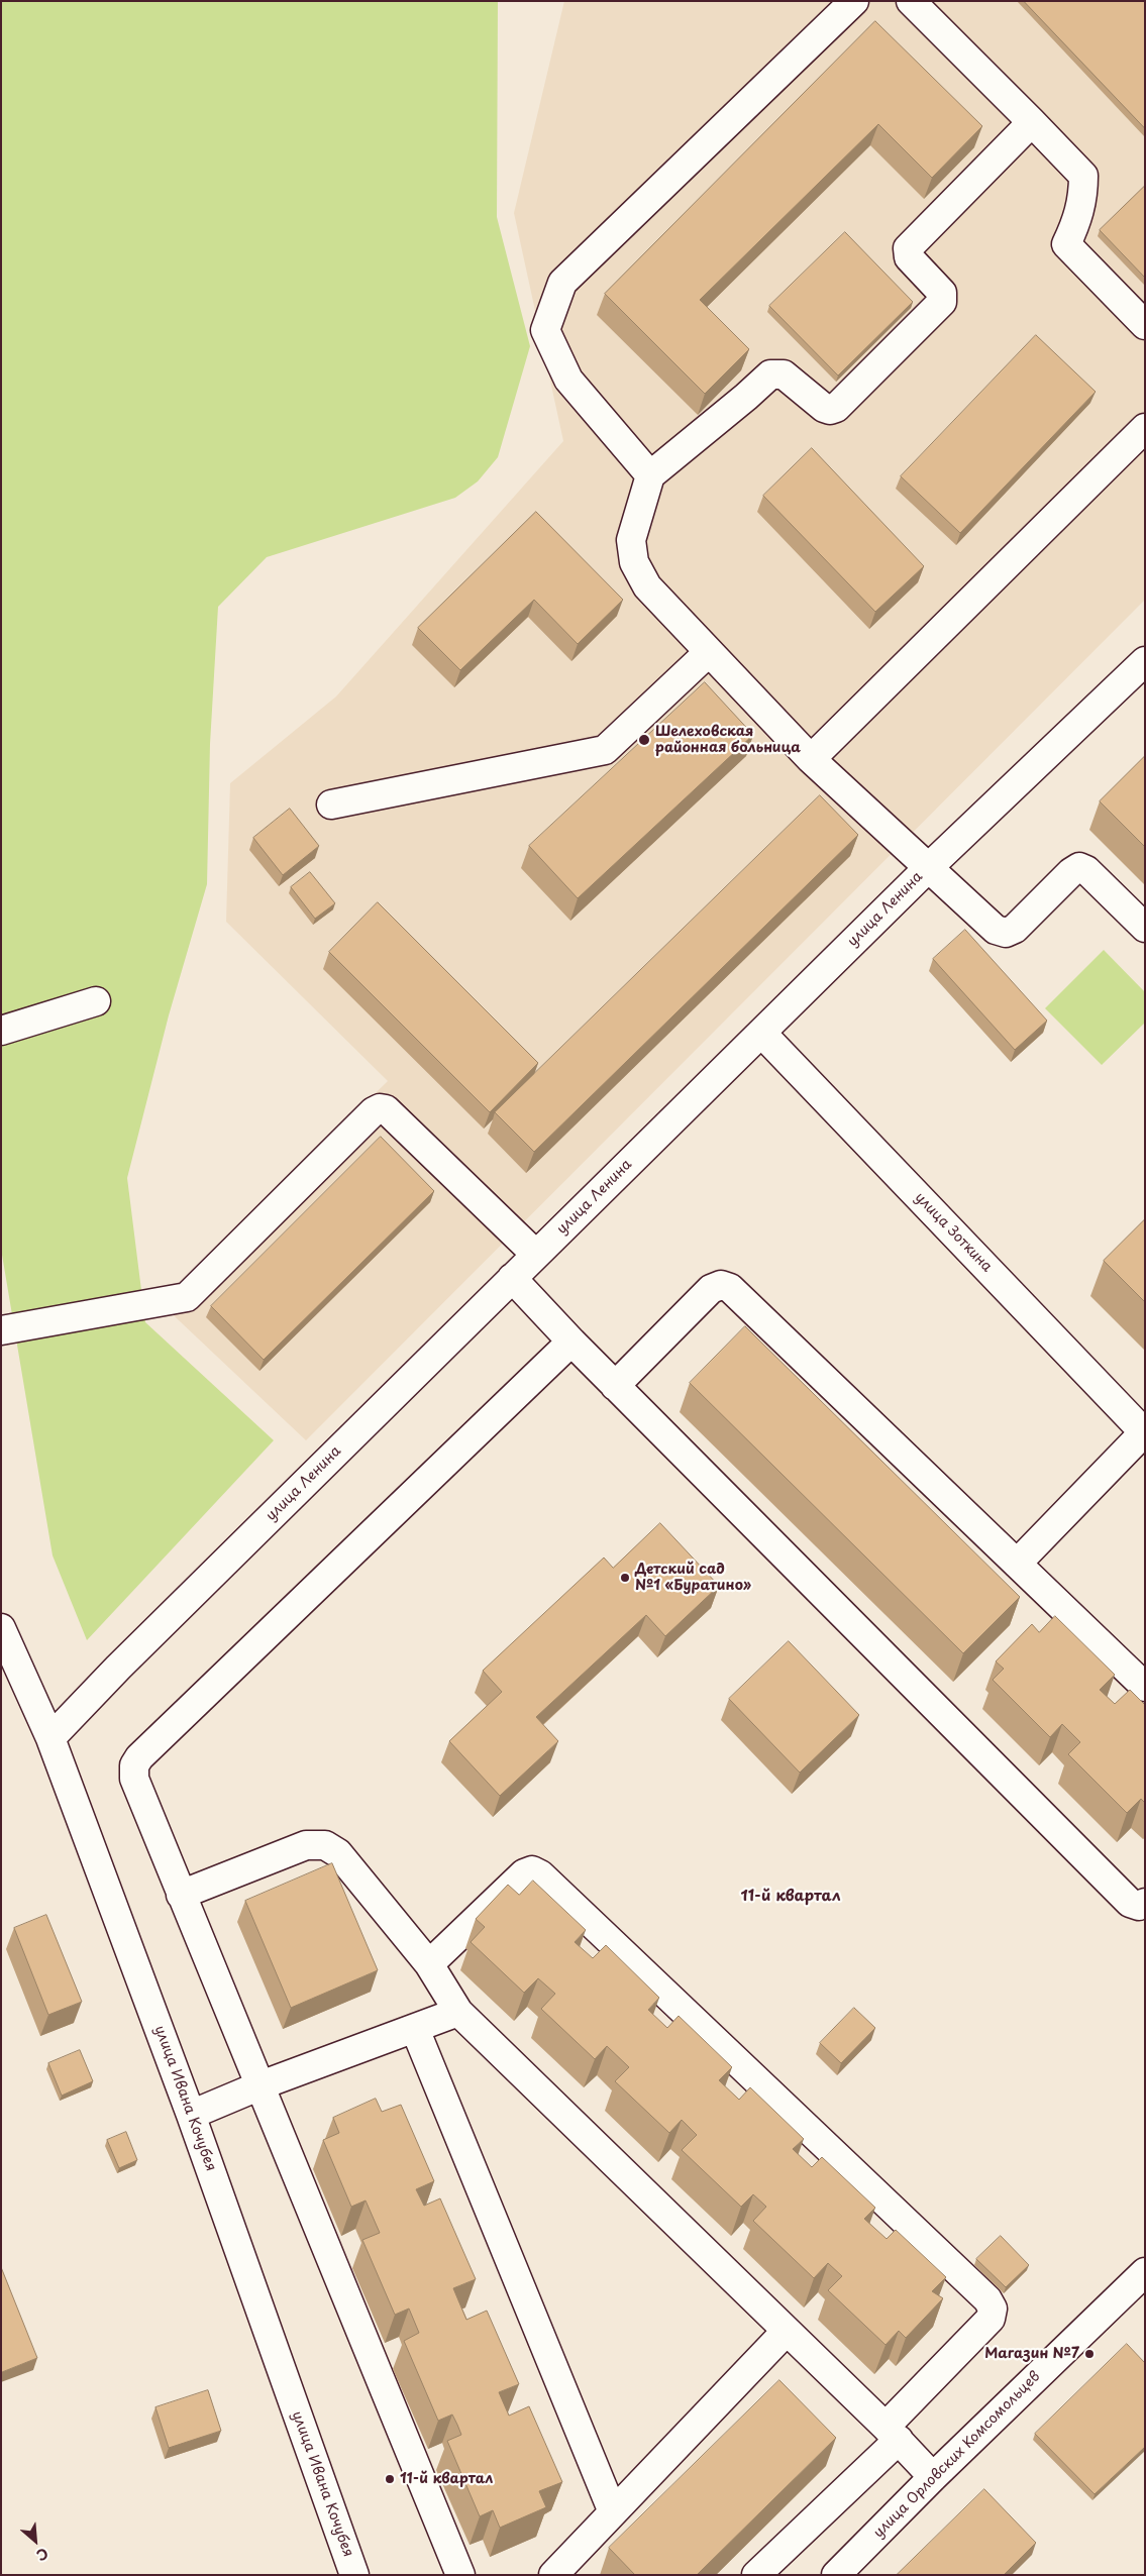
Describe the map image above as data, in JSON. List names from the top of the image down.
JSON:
{
  "streets": {
    "street": [
      "улица Ленина",
      "улица Зоткина",
      "улица Ивана Кочубея",
      "улица Орловских Комсомольцев"
    ]
  },
  "crossings": [
    ["улица Ленина", "улица Зоткина"],
    ["улица Ленина", "улица Ивана Кочубея"]
  ],
  "districts": ["11-й квартал"],
  "places": [
    "Шелеховская районная больница",
    "Детский сад №1 «Буратино»",
    "Магазин №7",
    "11-й квартал"
  ],
  "north": "bottom right"
}
